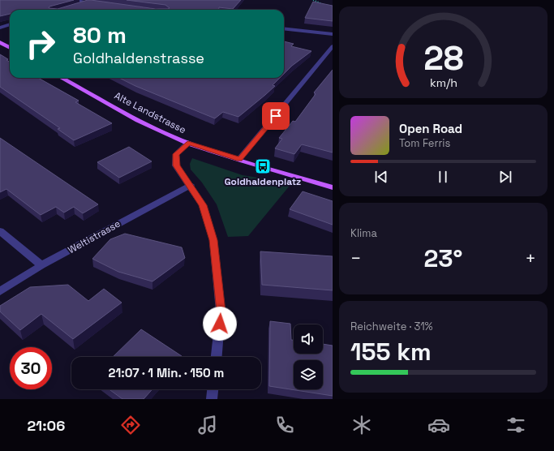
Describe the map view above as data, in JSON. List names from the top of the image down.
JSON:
{
  "streets": {
    "main road": ["Alte Landstrasse"],
    "street": ["Weltistrasse"]
  },
  "places": {
    "bus stop": ["Goldhaldenplatz"]
  },
  "page": {
    "turn": ["80 m", "Goldhaldenstrasse"],
    "song": ["Open Road", "Tom Ferris"],
    "tile": [
      "Klima",
      ["Reichweite · 31%", "155 km"]
    ],
    "heat": ["−", "23°", "+"],
    "limit": "30",
    "trip": "21:07 · 1 Min. · 150 m",
    "tabs": "21:06",
    "gauge": ["28", "km/h"]
  }
}
